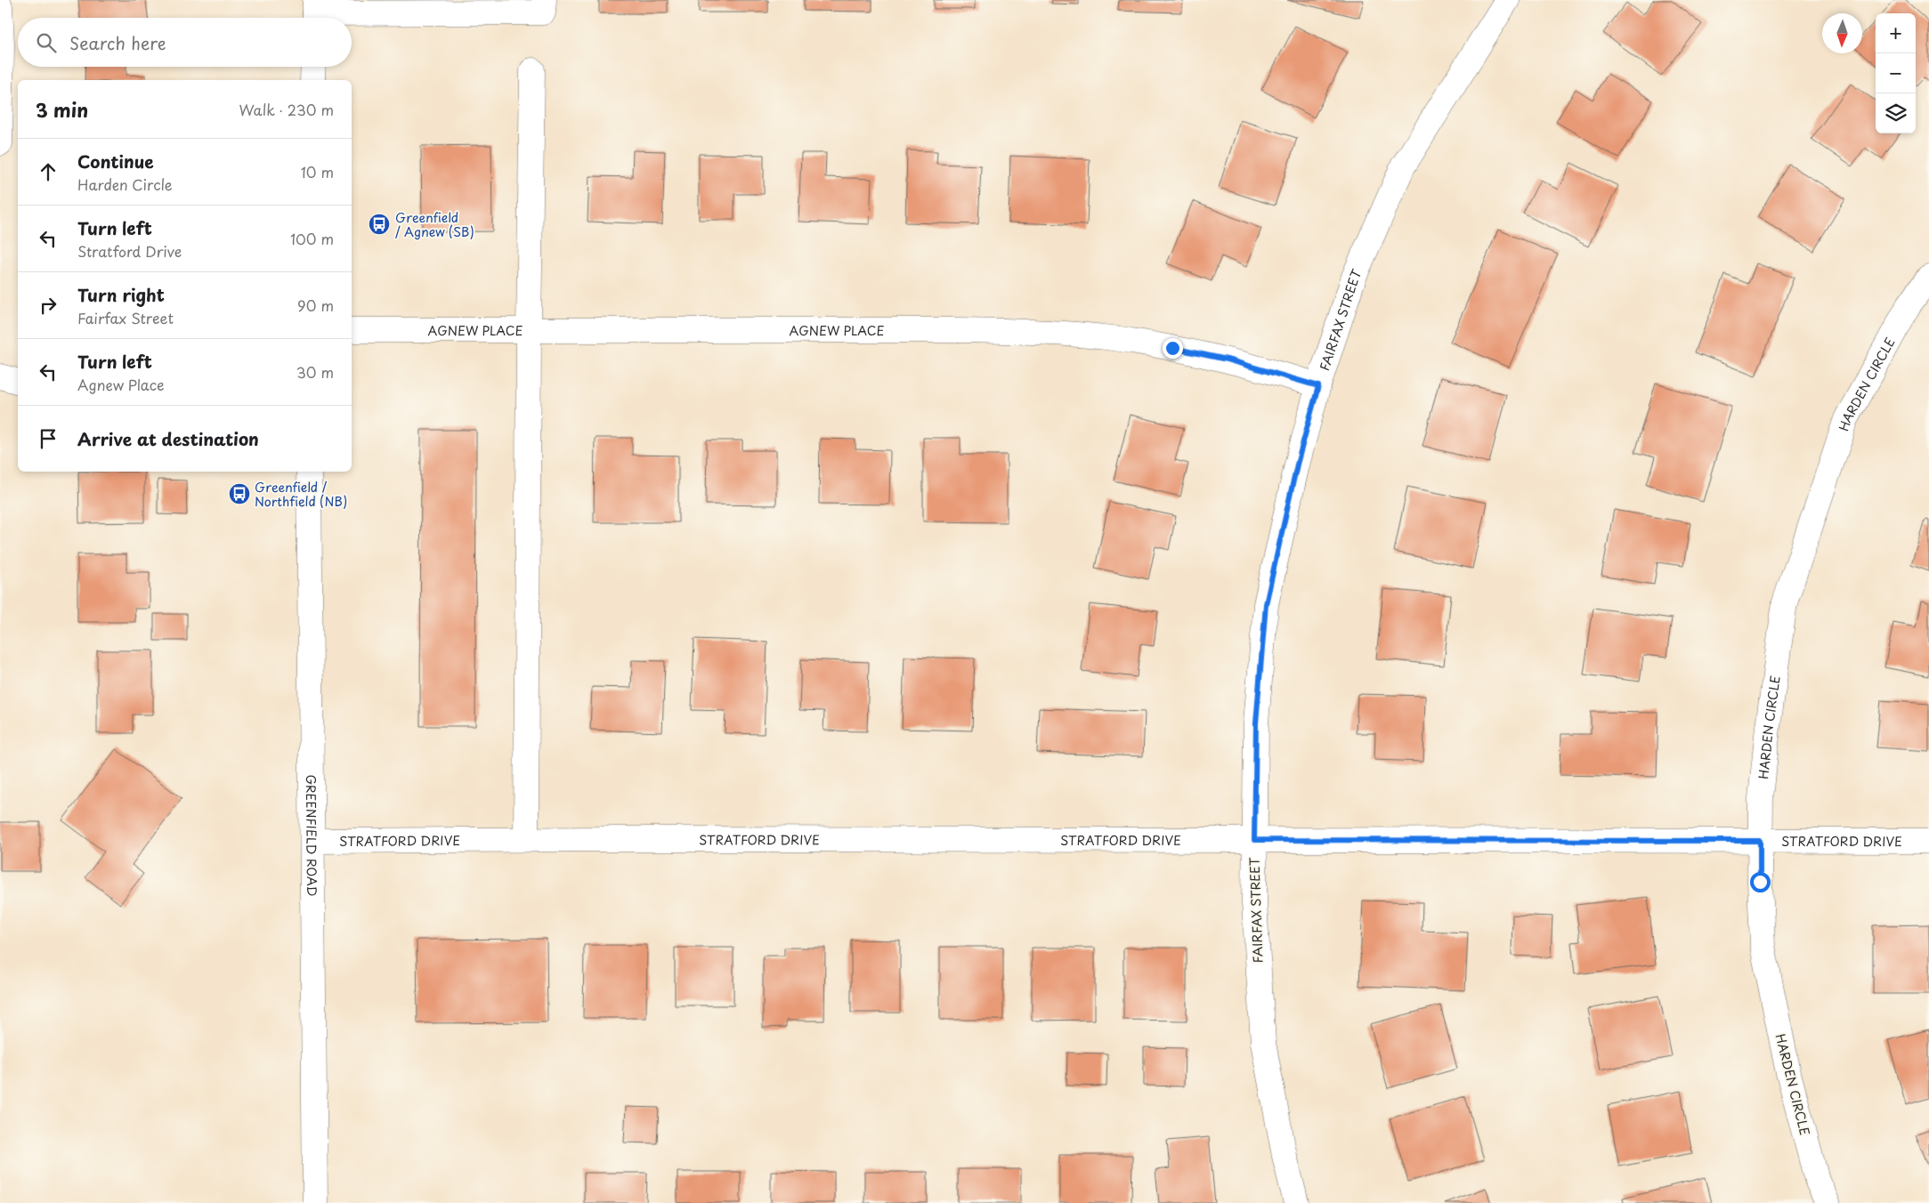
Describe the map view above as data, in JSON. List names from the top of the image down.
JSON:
{
  "streets": {
    "street": [
      "FAIRFAX STREET",
      "AGNEW PLACE",
      "HARDEN CIRCLE",
      "GREENFIELD ROAD",
      "STRATFORD DRIVE"
    ]
  },
  "crossings": [
    ["FAIRFAX STREET", "AGNEW PLACE"],
    ["FAIRFAX STREET", "STRATFORD DRIVE"],
    ["HARDEN CIRCLE", "STRATFORD DRIVE"],
    ["GREENFIELD ROAD", "STRATFORD DRIVE"]
  ],
  "places": {
    "bus stop": ["Greenfield / Agnew (SB)", "Greenfield / Northfield (NB)"]
  },
  "north": "bottom",
  "page": {
    "map_buttons": ["+", "−"],
    "search": "Search here",
    "heading": ["3 min", "Walk · 230 m"],
    "list": [
      ["Continue", "Harden Circle", "10 m"],
      ["Turn left", "Stratford Drive", "100 m"],
      ["Turn right", "Fairfax Street", "90 m"],
      ["Turn left", "Agnew Place", "30 m"],
      "Arrive at destination"
    ]
  }
}
